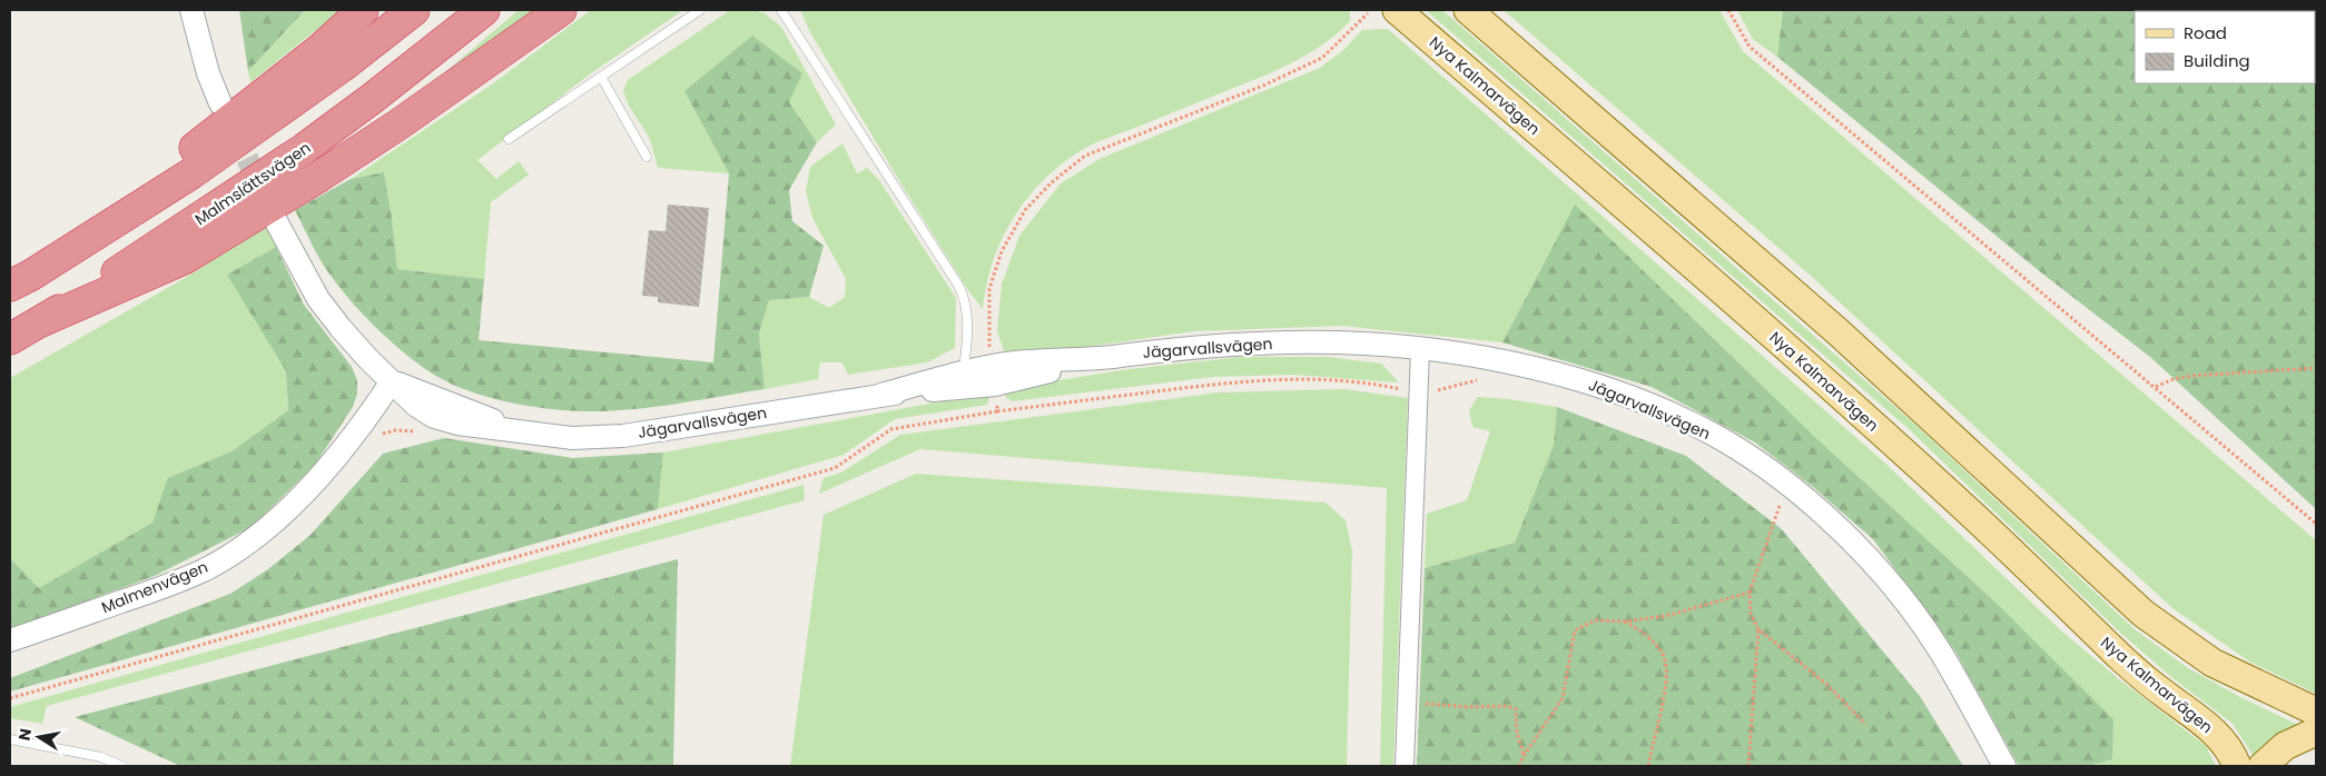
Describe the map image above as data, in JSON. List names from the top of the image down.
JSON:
{
  "streets": {
    "highway": ["Malmslättsvägen"],
    "main road": ["Nya Kalmarvägen"],
    "street": ["Jägarvallsvägen", "Malmenvägen"]
  },
  "crossings": [
    ["Jägarvallsvägen", "Malmenvägen"]
  ],
  "legend": ["Road", "Building"],
  "north": "left"
}
